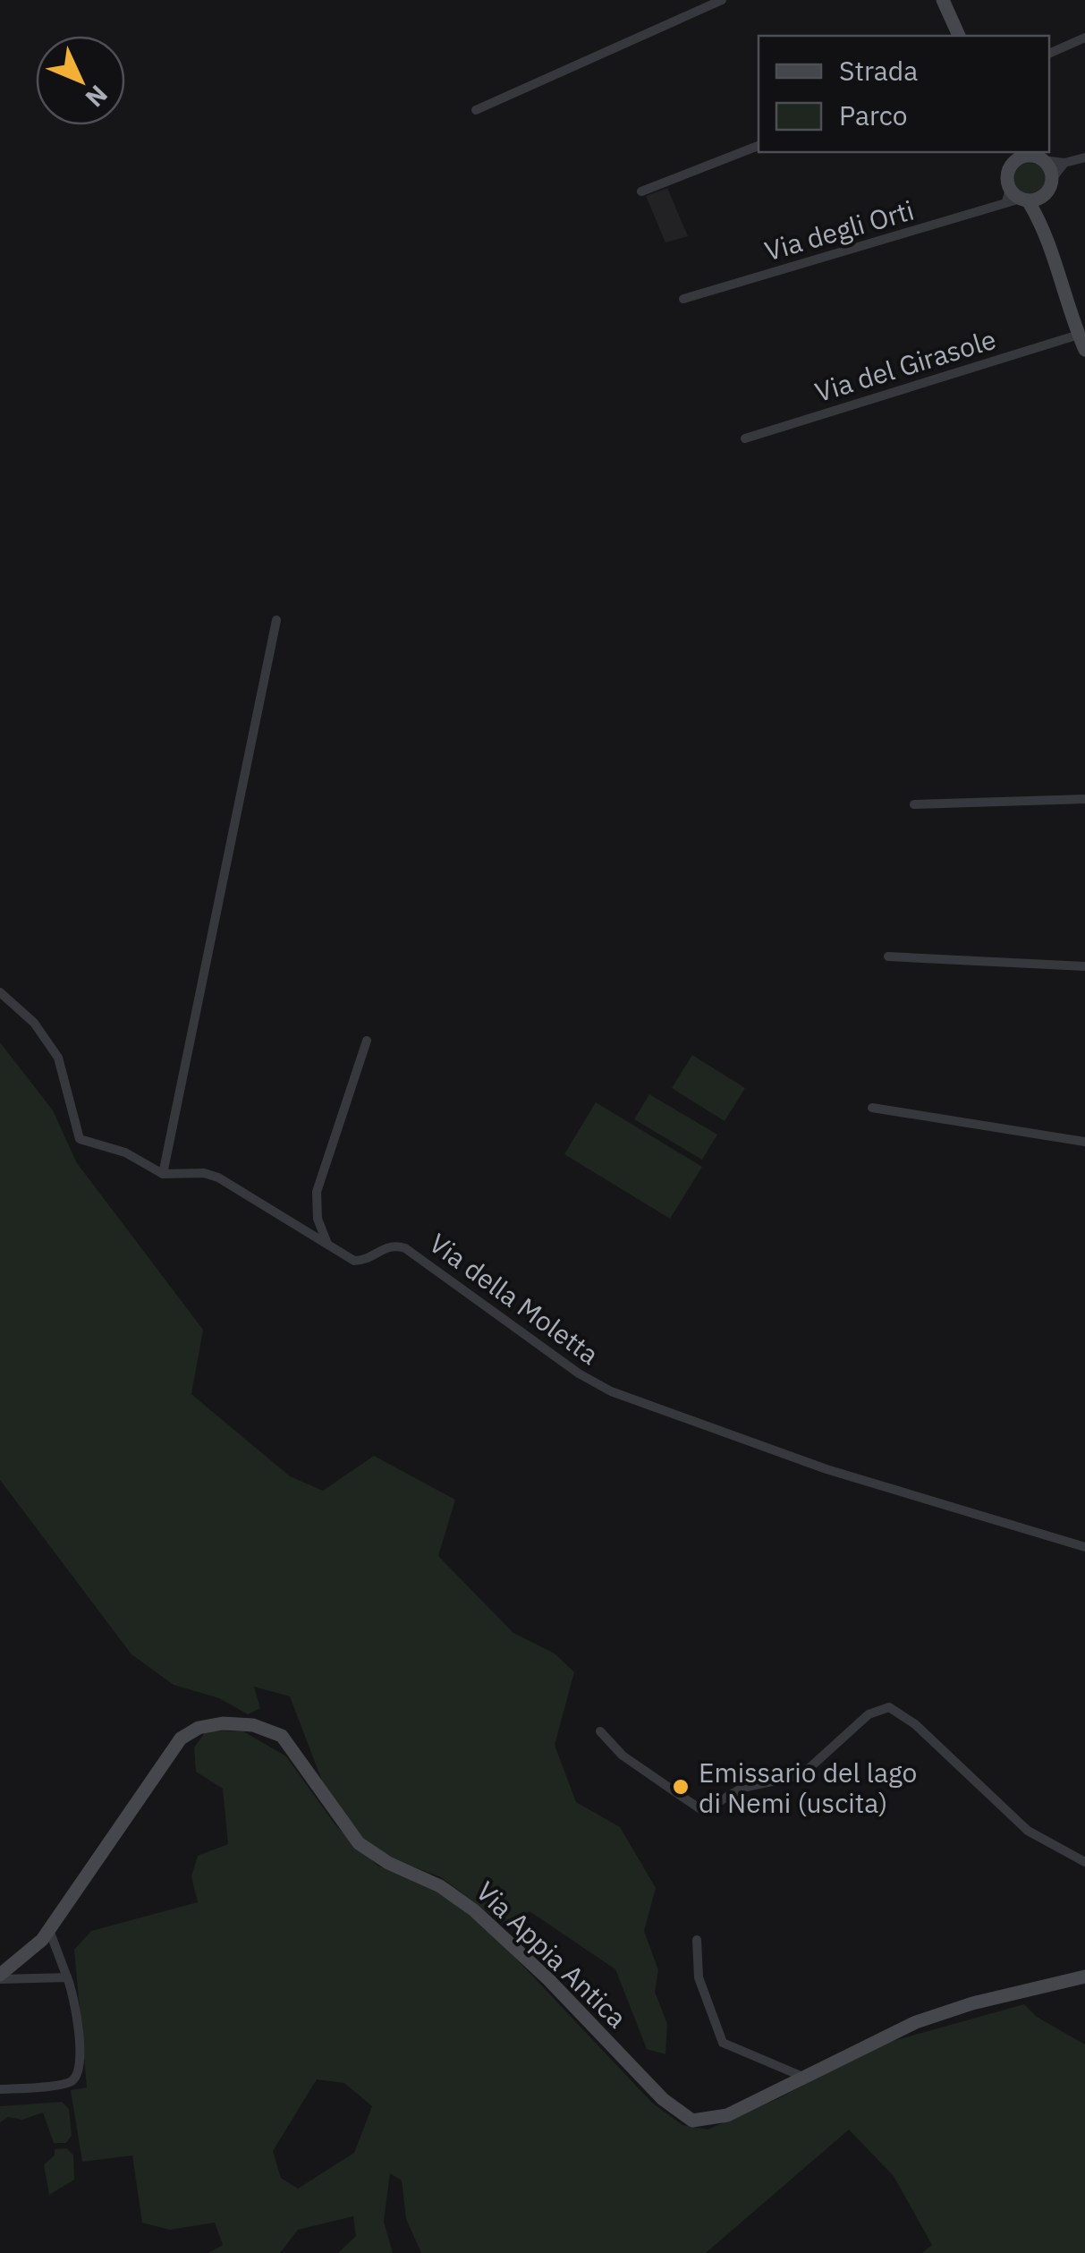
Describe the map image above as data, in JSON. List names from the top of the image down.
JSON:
{
  "streets": {
    "street": [
      "Via degli Orti",
      "Via del Girasole",
      "Via della Moletta",
      "Via Appia Antica"
    ]
  },
  "places": ["Emissario del lago di Nemi (uscita)"],
  "legend": ["Strada", "Parco"],
  "north": "bottom right"
}
